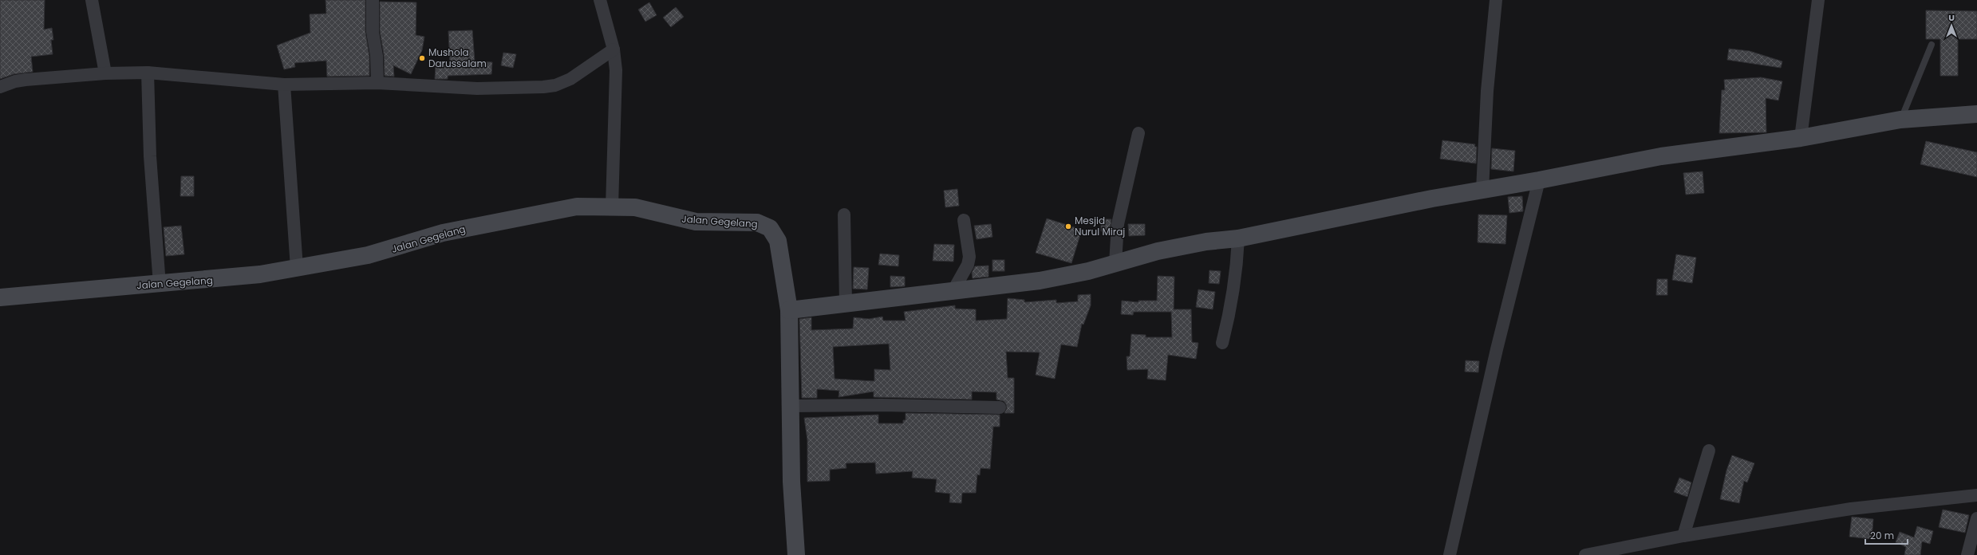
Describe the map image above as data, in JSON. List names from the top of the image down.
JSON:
{
  "streets": {
    "street": ["Jalan Gegelang"]
  },
  "places": ["Mushola Darussalam", "Mesjid Nurul Miraj"],
  "scale_bar": "20 m",
  "north": "top"
}
